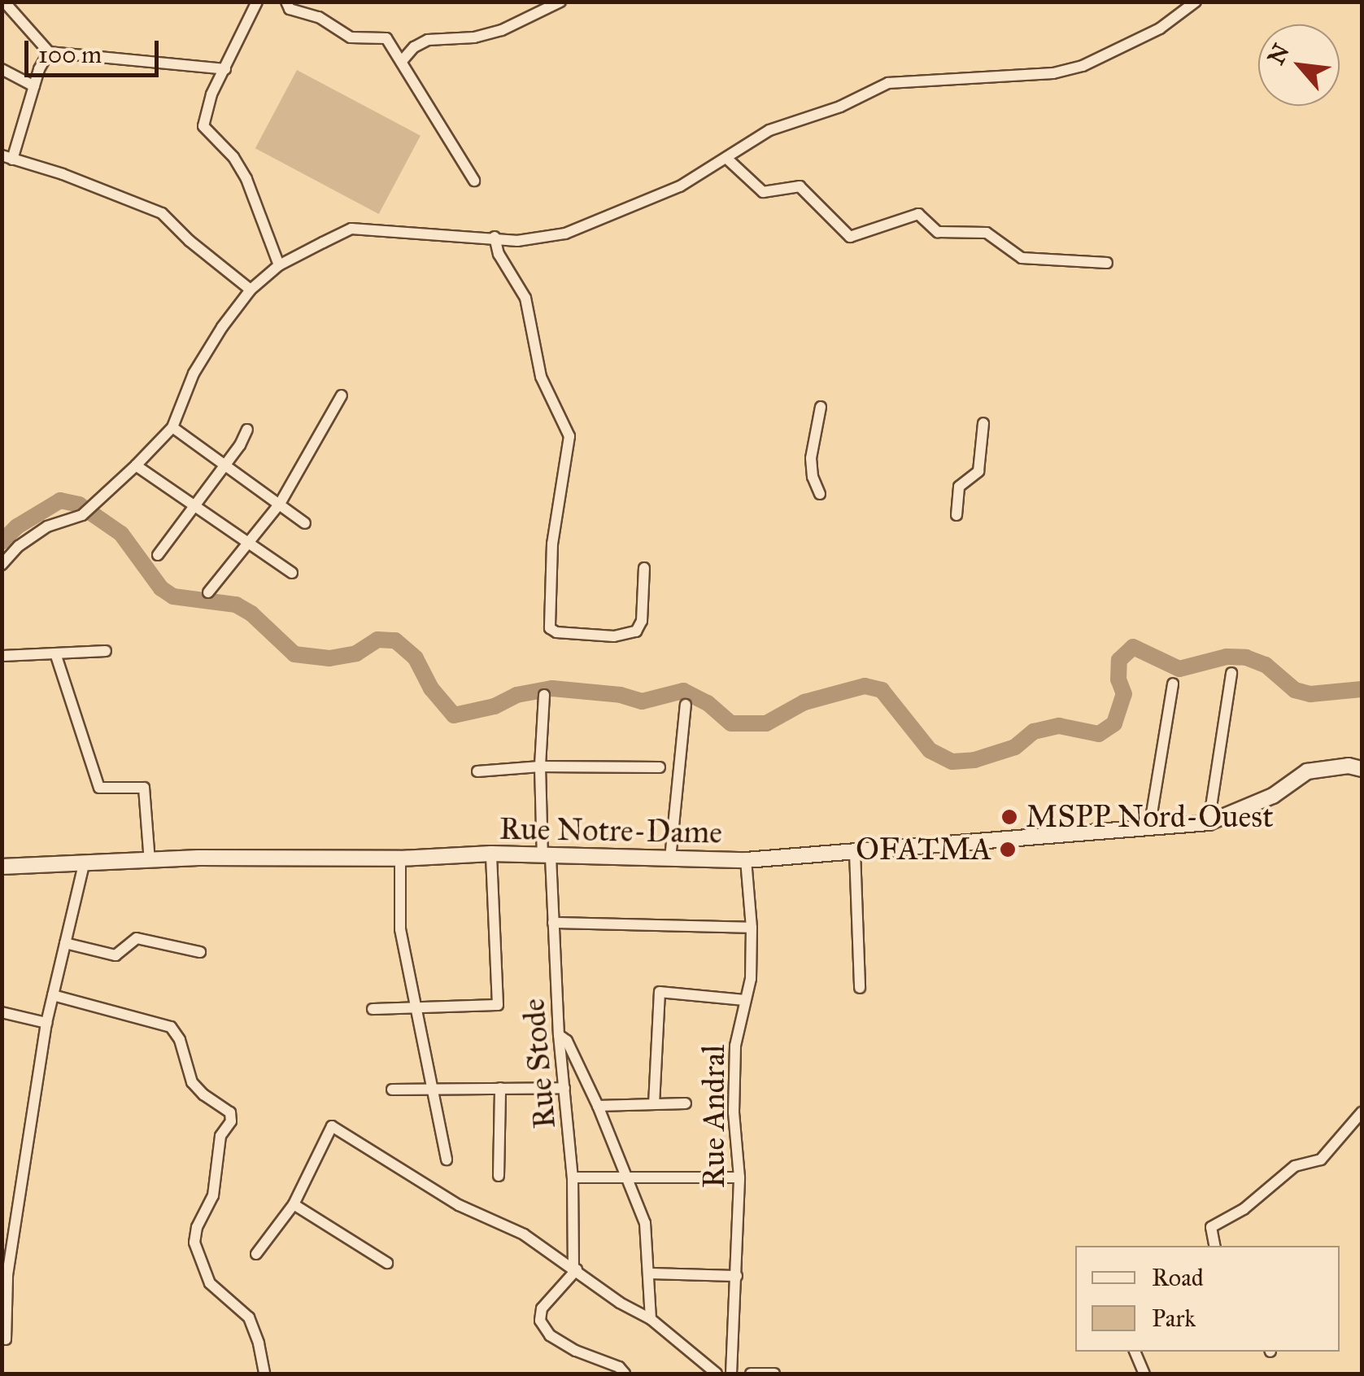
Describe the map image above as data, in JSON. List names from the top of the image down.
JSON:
{
  "streets": {
    "street": ["Rue Notre-Dame", "Rue Stode", "Rue Andral"]
  },
  "crossings": [
    ["Rue Notre-Dame", "Rue Stode"],
    ["Rue Notre-Dame", "Rue Andral"]
  ],
  "places": ["MSPP Nord-Ouest", "OFATMA"],
  "legend": ["Road", "Park"],
  "scale_bar": "100 m",
  "north": "top left"
}
